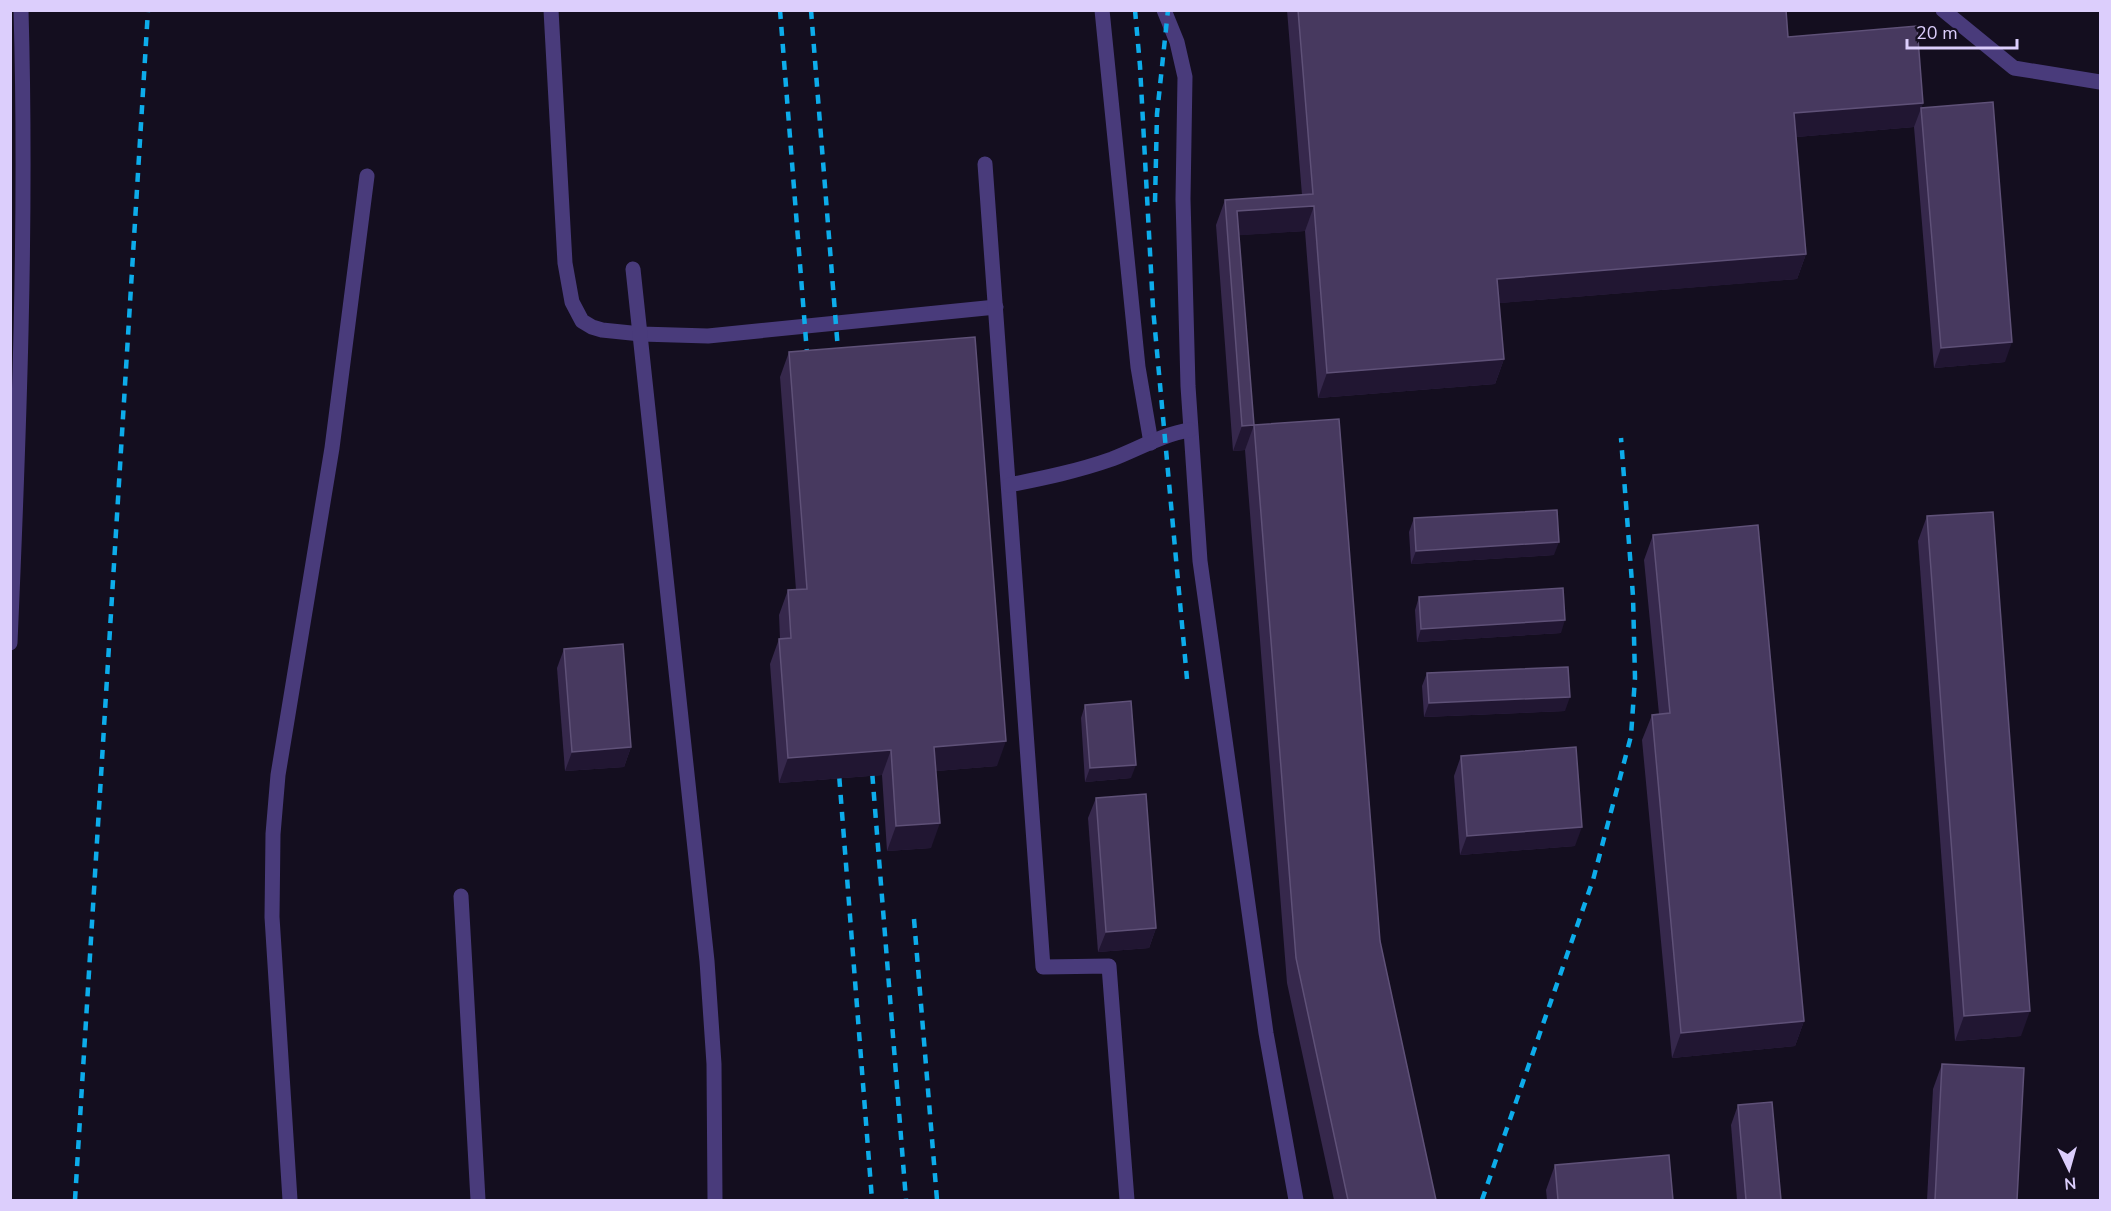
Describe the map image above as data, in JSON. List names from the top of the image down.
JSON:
{
  "scale_bar": "20 m",
  "north": "bottom"
}
